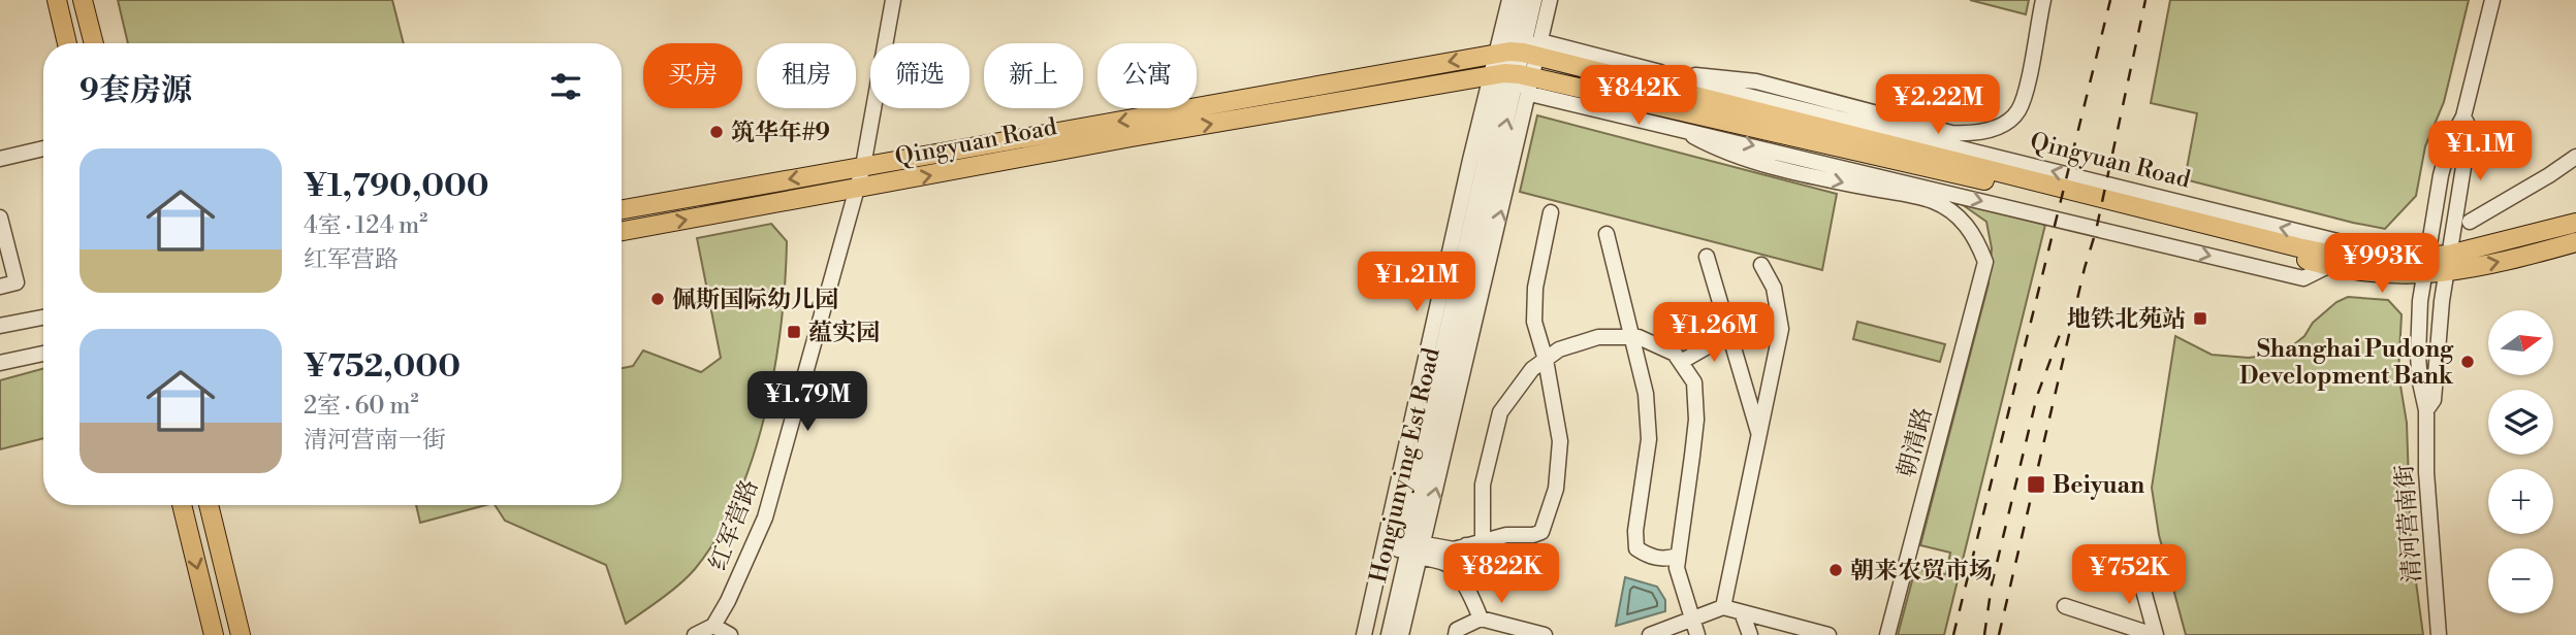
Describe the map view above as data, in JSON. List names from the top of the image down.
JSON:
{
  "streets": {
    "main road": ["Qingyuan Road"],
    "street": [
      "朝清路",
      "Hongjunying Est Road",
      "清河营南街",
      "红军营路"
    ]
  },
  "crossings": [
    ["Qingyuan Road", "朝清路"],
    ["Qingyuan Road", "Hongjunying Est Road"],
    ["Qingyuan Road", "清河营南街"],
    ["Qingyuan Road", "红军营路"]
  ],
  "places": {
    "other": [
      "筑华年#9",
      "佩斯国际幼儿园",
      "Shanghai Pudong Development Bank",
      "朝来农贸市场"
    ],
    "transit": ["地铁北苑站", "蕴实园", "Beiyuan"]
  },
  "north": "right",
  "page": {
    "chip": [
      "买房",
      "租房",
      "筛选",
      "新上",
      "公寓"
    ],
    "heading": "9套房源",
    "price": [
      "¥842K",
      "¥2.22M",
      "¥1.1M",
      "¥993K",
      "¥1.21M",
      "¥1.26M",
      "¥1.79M",
      "¥822K",
      "¥752K"
    ],
    "list": [
      {
        "name": "¥1,790,000",
        "note": "4室 · 124 m² · 红军营路"
      },
      {
        "name": "¥752,000",
        "note": "2室 · 60 m² · 清河营南一街"
      }
    ],
    "map_buttons": ["+", "−"]
  }
}
